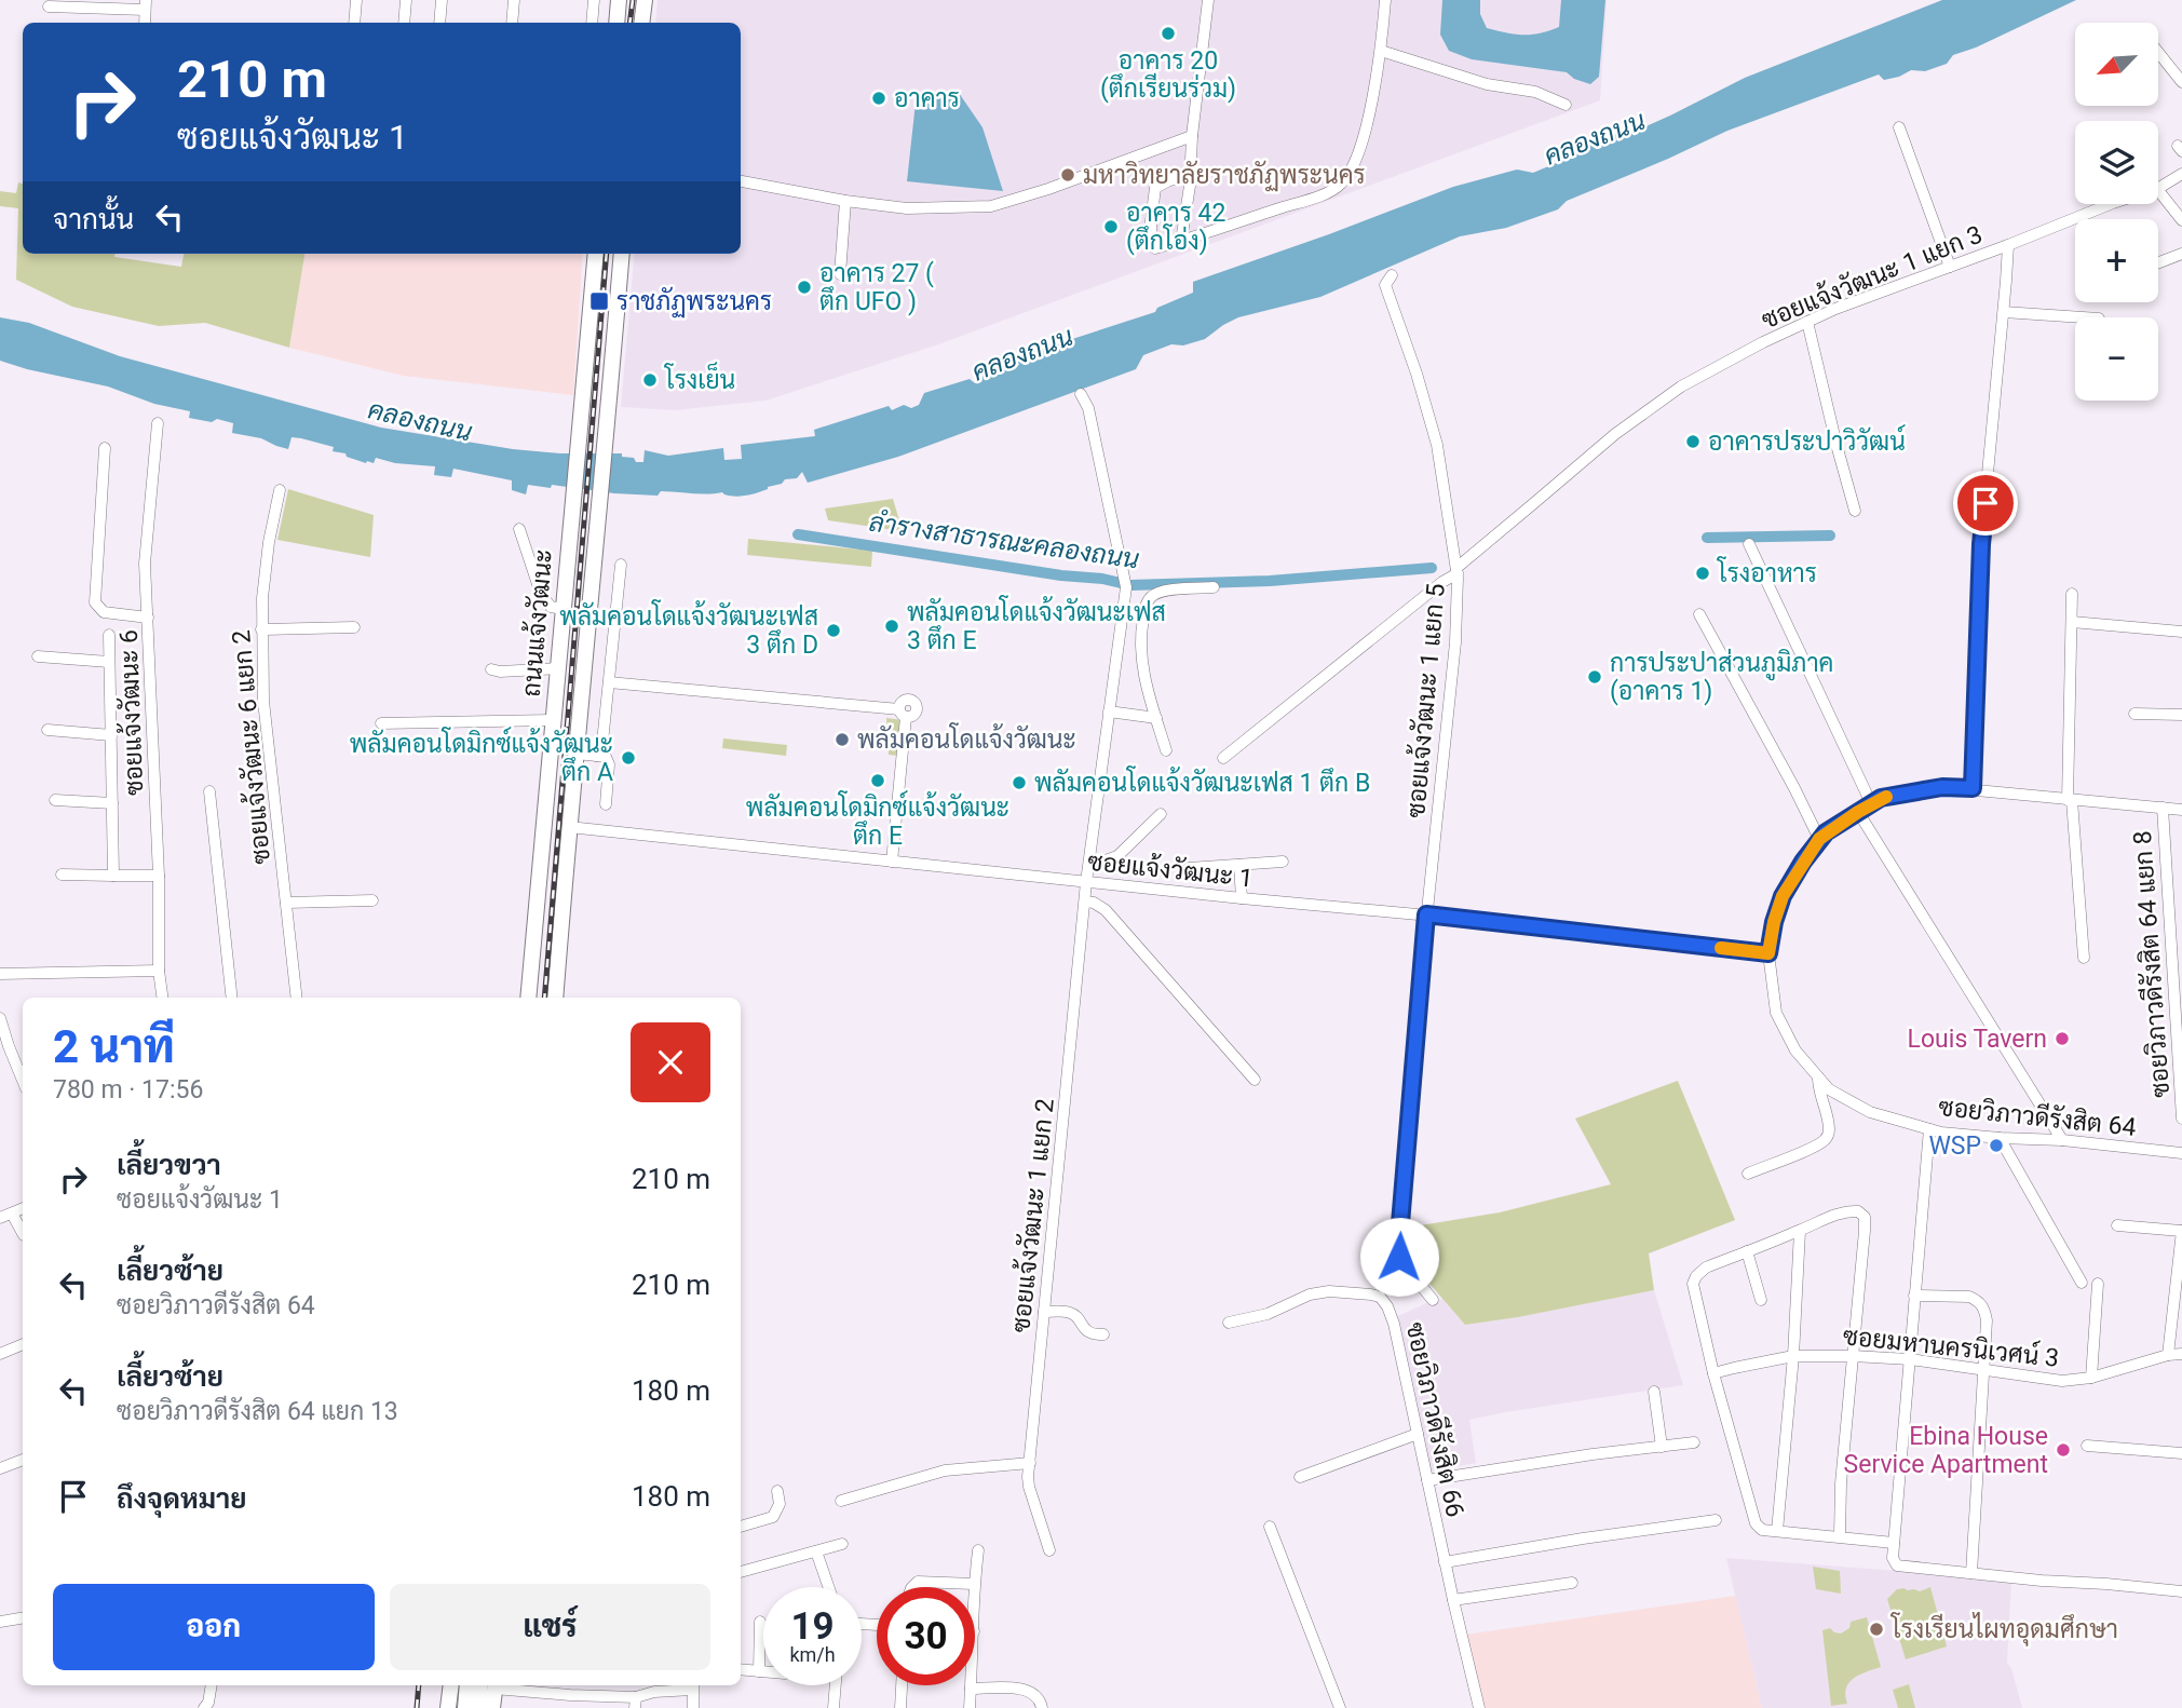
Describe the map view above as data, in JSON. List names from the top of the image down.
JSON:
{
  "streets": {
    "main road": ["ถนนแจ้งวัฒนะ"],
    "street": [
      "ซอยแจ้งวัฒนะ 1 แยก 3",
      "ซอยแจ้งวัฒนะ 1 แยก 5",
      "ซอยแจ้งวัฒนะ 6",
      "ซอยแจ้งวัฒนะ 6 แยก 2",
      "ซอยแจ้งวัฒนะ 1",
      "ซอยวิภาวดีรังสิต 64 แยก 8",
      "ซอยวิภาวดีรังสิต 64",
      "ซอยแจ้งวัฒนะ 1 แยก 2",
      "ซอยมหานครนิเวศน์ 3",
      "ซอยวิภาวดีรังสิต 66"
    ]
  },
  "crossings": [
    ["ซอยแจ้งวัฒนะ 1 แยก 3", "ซอยแจ้งวัฒนะ 1 แยก 5"],
    ["ถนนแจ้งวัฒนะ", "ซอยแจ้งวัฒนะ 1"],
    ["ซอยแจ้งวัฒนะ 1 แยก 5", "ซอยแจ้งวัฒนะ 1"],
    ["ซอยแจ้งวัฒนะ 1", "ซอยวิภาวดีรังสิต 64"],
    ["ซอยแจ้งวัฒนะ 1", "ซอยแจ้งวัฒนะ 1 แยก 2"],
    ["ซอยวิภาวดีรังสิต 64 แยก 8", "ซอยวิภาวดีรังสิต 64"]
  ],
  "water": ["คลองถนน", "ลำรางสาธารณะคลองถนน"],
  "places": {
    "other": [
      "อาคาร 20 (ตึกเรียนร่วม)",
      "อาคาร",
      "มหาวิทยาลัยราชภัฏพระนคร",
      "อาคาร 42 (ตึกโอ่ง)",
      "อาคาร 27 ( ตึก UFO )",
      "โรงเย็น",
      "อาคารประปาวิวัฒน์",
      "โรงอาหาร",
      "พลัมคอนโดแจ้งวัฒนะเฟส 3 ตึก E",
      "พลัมคอนโดแจ้งวัฒนะเฟส 3 ตึก D",
      "การประปาส่วนภูมิภาค (อาคาร 1)",
      "พลัมคอนโดแจ้งวัฒนะ",
      "พลัมคอนโดมิกซ์แจ้งวัฒนะ ตึก A",
      "พลัมคอนโดมิกซ์แจ้งวัฒนะ ตึก E",
      "พลัมคอนโดแจ้งวัฒนะเฟส 1 ตึก B",
      "Louis Tavern",
      "WSP",
      "Ebina House Service Apartment",
      "โรงเรียนไผทอุดมศึกษา"
    ],
    "transit": ["ราชภัฏพระนคร"]
  },
  "north": "bottom left",
  "page": {
    "map_buttons": ["+", "−"],
    "turn": ["210 m", "ซอยแจ้งวัฒนะ 1"],
    "then": "จากนั้น",
    "heading": ["2 นาที", "780 m · 17:56"],
    "list": [
      {
        "name": "เลี้ยวขวา",
        "note": "ซอยแจ้งวัฒนะ 1",
        "value": "210 m"
      },
      {
        "name": "เลี้ยวซ้าย",
        "note": "ซอยวิภาวดีรังสิต 64",
        "value": "210 m"
      },
      {
        "name": "เลี้ยวซ้าย",
        "note": "ซอยวิภาวดีรังสิต 64 แยก 13",
        "value": "180 m"
      },
      {
        "name": "ถึงจุดหมาย",
        "value": "180 m"
      }
    ],
    "buttons": ["ออก", "แชร์"],
    "speed": "19 km/h",
    "limit": "30"
  }
}
